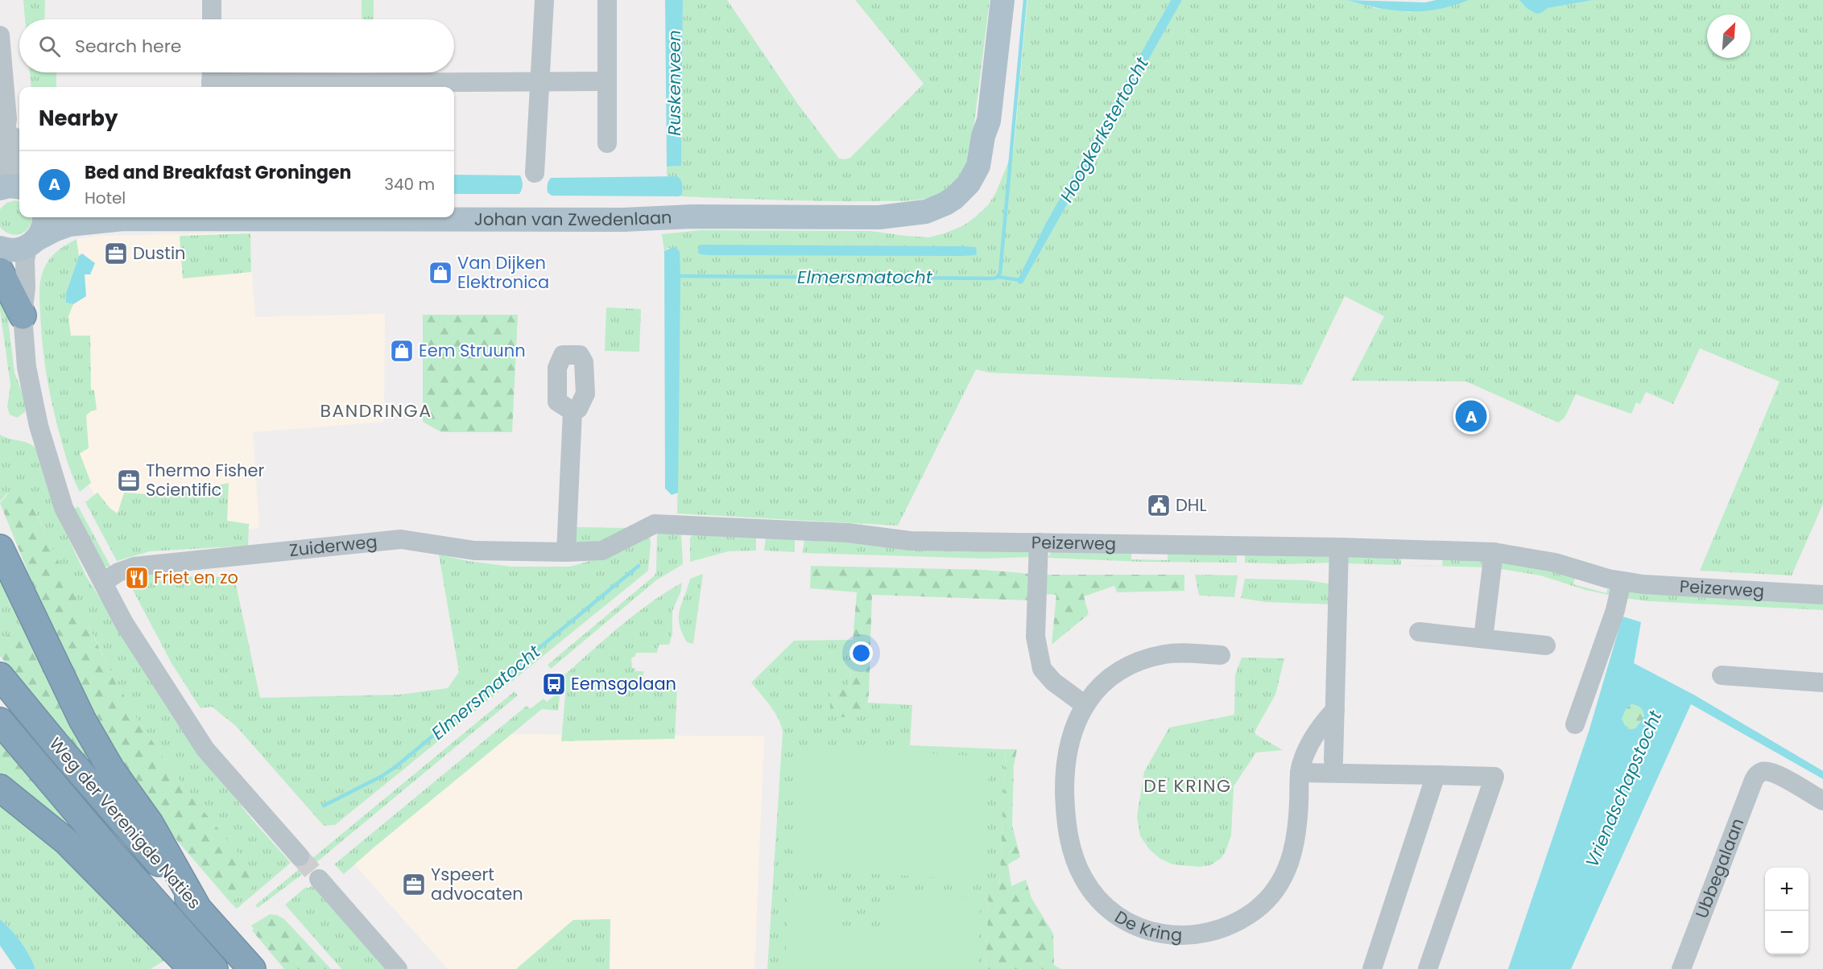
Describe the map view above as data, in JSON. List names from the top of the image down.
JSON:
{
  "streets": {
    "highway": ["Weg der Verenigde Naties"],
    "main road": ["Johan van Zwedenlaan"],
    "street": [
      "Peizerweg",
      "Zuiderweg",
      "Ubbegalaan",
      "De Kring"
    ]
  },
  "crossings": [
    ["Peizerweg", "Zuiderweg"]
  ],
  "districts": ["BANDRINGA", "DE KRING"],
  "water": [
    "Ruskenveen",
    "Hoogkerkstertocht",
    "Elmersmatocht",
    "Vriendschapstocht"
  ],
  "places": {
    "office": ["Dustin", "Thermo Fisher Scientific", "Yspeert advocaten"],
    "shop": ["Van Dijken Elektronica", "Eem Struunn"],
    "public building": ["DHL"],
    "restaurant": ["Friet en zo"],
    "bus stop": ["Eemsgolaan"]
  },
  "north": "top right",
  "page": {
    "search": "Search here",
    "heading": "Nearby",
    "list": [
      {
        "mark": "A",
        "name": "Bed and Breakfast Groningen",
        "note": "Hotel",
        "value": "340 m"
      }
    ],
    "pins": "A",
    "map_buttons": ["+", "−"]
  }
}
